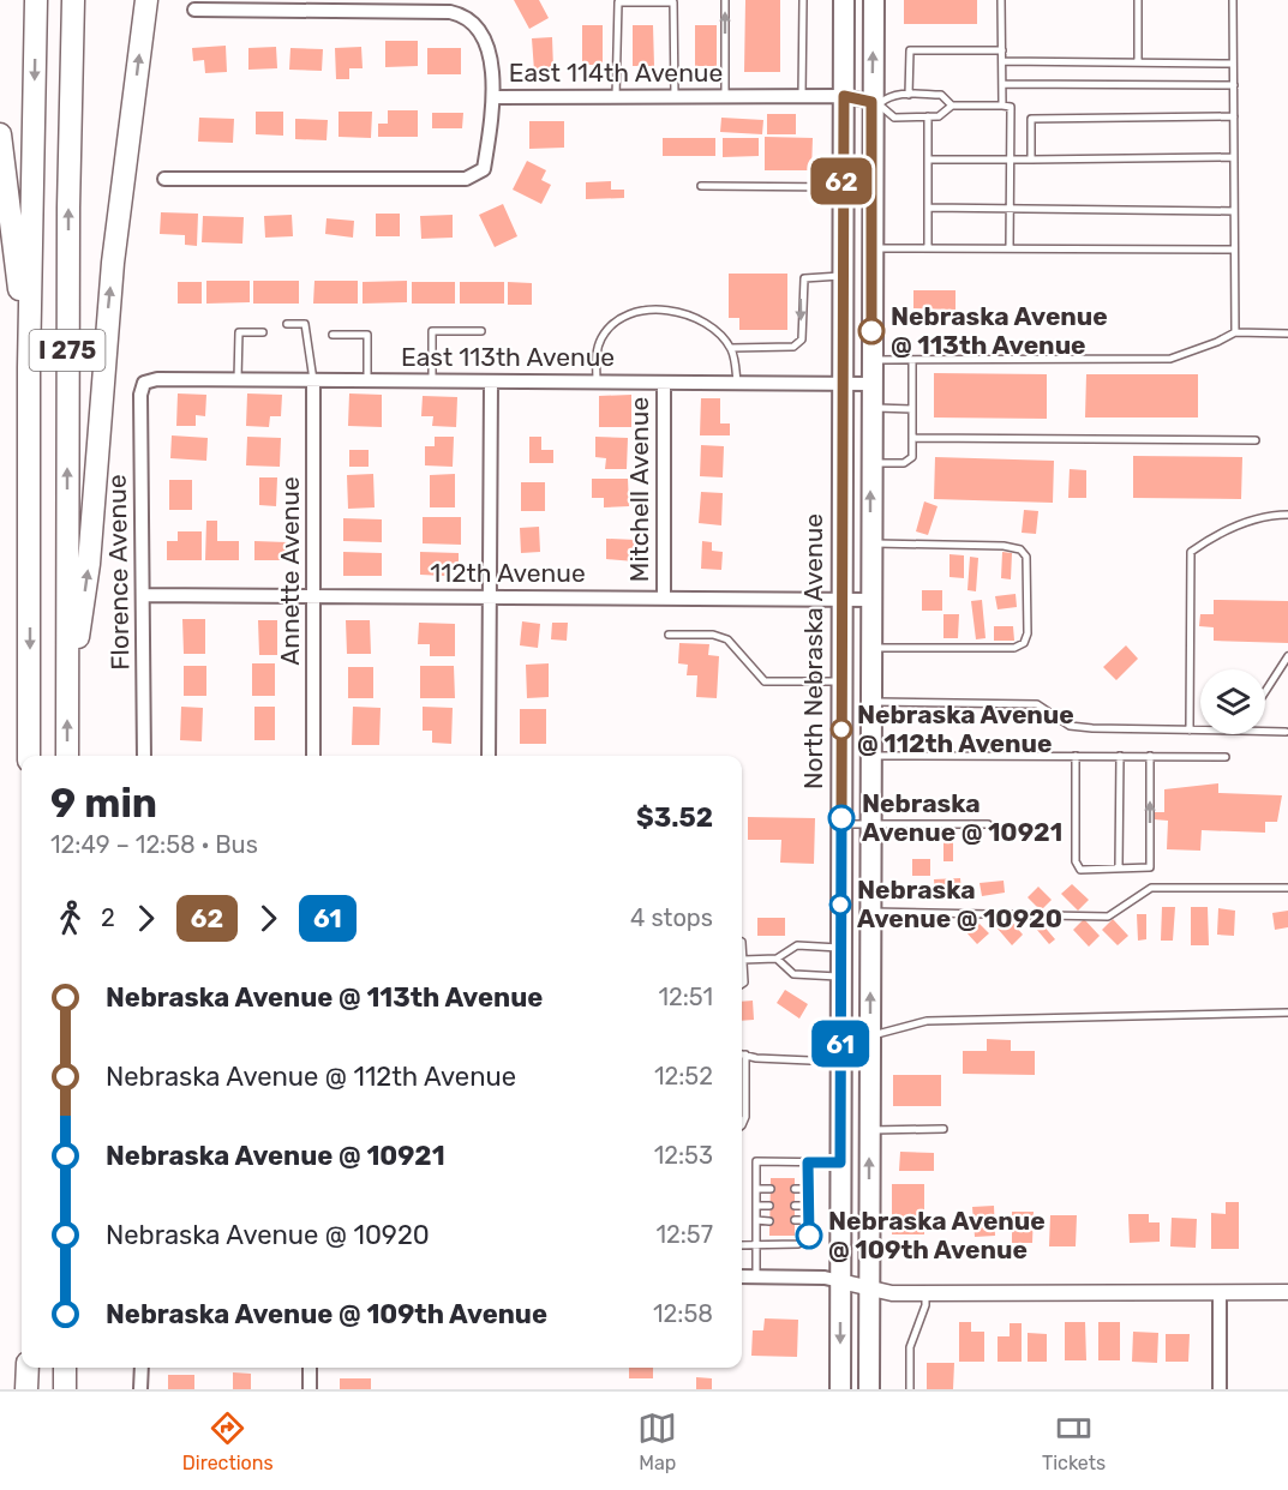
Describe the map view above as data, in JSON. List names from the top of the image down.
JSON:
{
  "streets": {
    "highway": ["I 275"],
    "main road": ["North Nebraska Avenue"],
    "street": [
      "East 114th Avenue",
      "East 113th Avenue",
      "Mitchell Avenue",
      "Annette Avenue",
      "Florence Avenue",
      "112th Avenue"
    ]
  },
  "crossings": [
    ["East 114th Avenue", "North Nebraska Avenue"],
    ["East 113th Avenue", "Mitchell Avenue"],
    ["East 113th Avenue", "Annette Avenue"],
    ["East 113th Avenue", "Florence Avenue"],
    ["East 113th Avenue", "North Nebraska Avenue"],
    ["Mitchell Avenue", "112th Avenue"],
    ["Annette Avenue", "112th Avenue"],
    ["Florence Avenue", "112th Avenue"],
    ["112th Avenue", "North Nebraska Avenue"]
  ],
  "places": [
    "Nebraska Avenue @ 113th Avenue",
    "Nebraska Avenue @ 112th Avenue",
    "Nebraska Avenue @ 10921",
    "Nebraska Avenue @ 10920",
    "Nebraska Avenue @ 109th Avenue"
  ],
  "lines": ["bus line 62", "bus line 61"],
  "page": {
    "on_map": ["62", "61"],
    "heading": ["9 min", "12:49 – 12:58 · Bus", "$3.52"],
    "legs": [
      "2",
      "62",
      "61",
      "4 stops"
    ],
    "list": [
      {
        "name": "Nebraska Avenue @ 113th Avenue",
        "value": "12:51"
      },
      {
        "name": "Nebraska Avenue @ 112th Avenue",
        "value": "12:52"
      },
      {
        "name": "Nebraska Avenue @ 10921",
        "value": "12:53"
      },
      {
        "name": "Nebraska Avenue @ 10920",
        "value": "12:57"
      },
      {
        "name": "Nebraska Avenue @ 109th Avenue",
        "value": "12:58"
      }
    ],
    "tabs": ["Directions", "Map", "Tickets"]
  }
}
